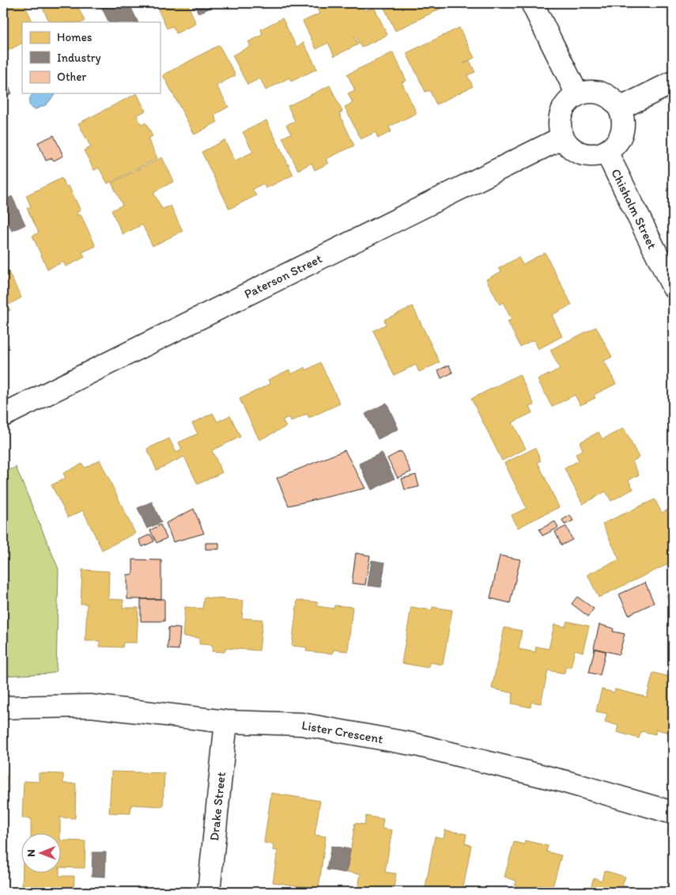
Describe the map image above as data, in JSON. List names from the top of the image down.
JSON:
{
  "streets": {
    "street": [
      "Chisholm Street",
      "Paterson Street",
      "Lister Crescent",
      "Drake Street"
    ]
  },
  "crossings": [
    ["Chisholm Street", "Paterson Street"],
    ["Lister Crescent", "Drake Street"]
  ],
  "legend": ["Homes", "Industry", "Other"],
  "north": "left"
}
